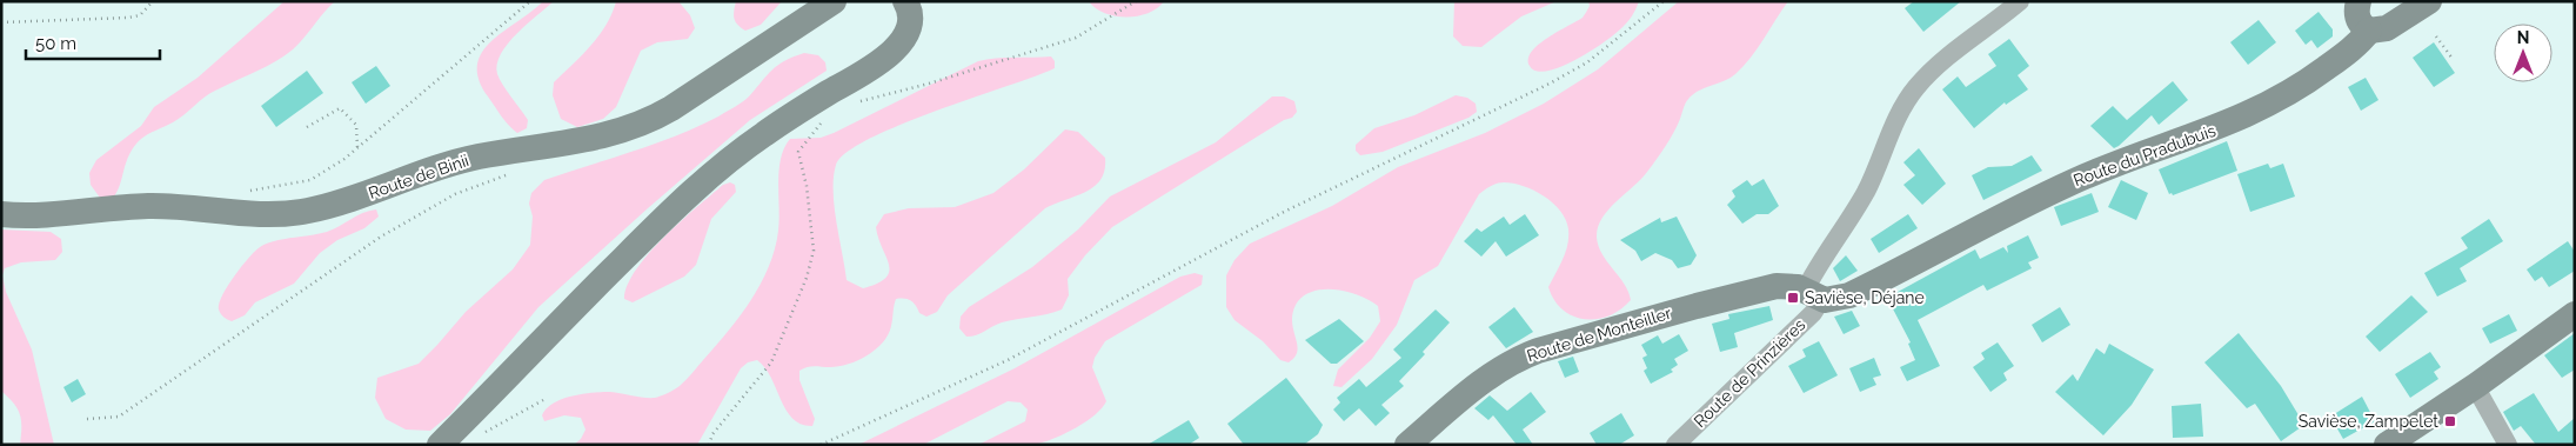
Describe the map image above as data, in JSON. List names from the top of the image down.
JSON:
{
  "streets": {
    "street": [
      "Route du Pradubuis",
      "Route de Binii",
      "Route de Monteiller",
      "Route de Prinzières"
    ]
  },
  "crossings": [
    ["Route du Pradubuis", "Route de Monteiller"],
    ["Route du Pradubuis", "Route de Prinzières"],
    ["Route de Monteiller", "Route de Prinzières"]
  ],
  "places": {
    "transit": ["Savièse, Déjane", "Savièse, Zampelet"]
  },
  "scale_bar": "50 m",
  "north": "top"
}
